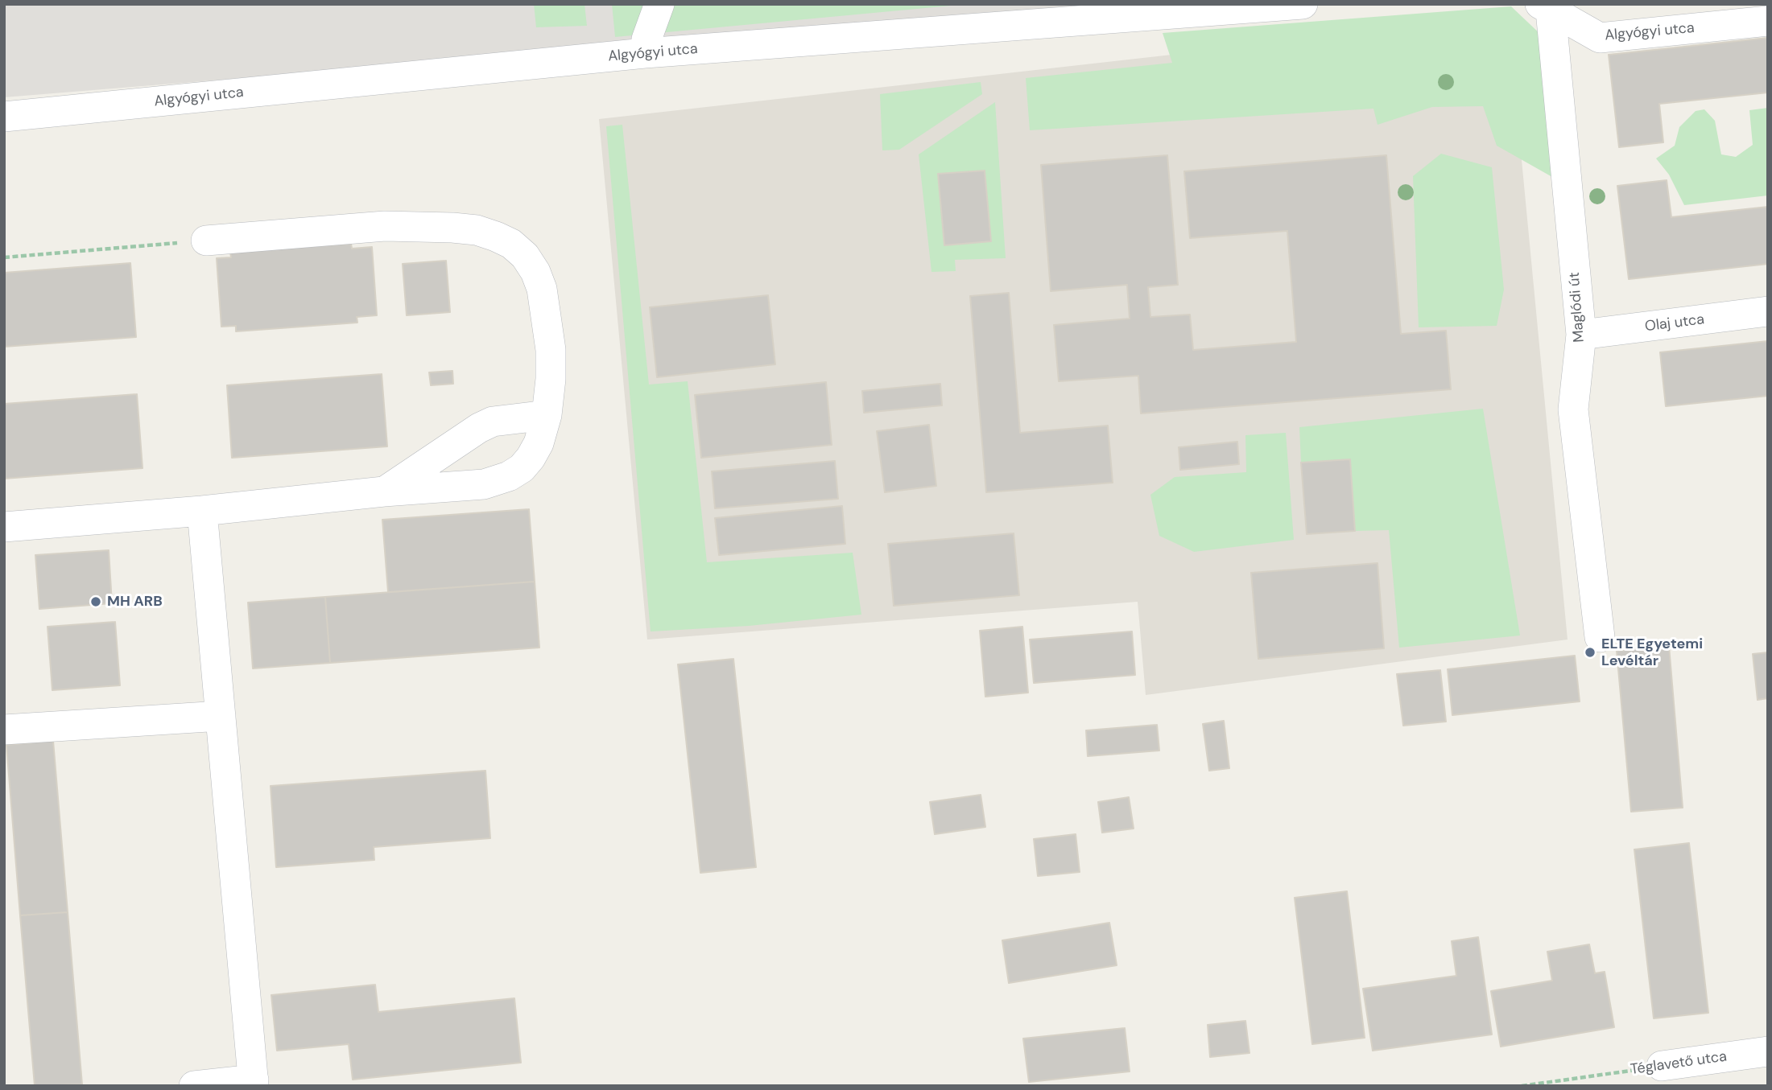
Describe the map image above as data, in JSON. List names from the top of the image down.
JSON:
{
  "streets": {
    "street": [
      "Algyógyi utca",
      "Maglódi út",
      "Olaj utca",
      "Téglavető utca"
    ]
  },
  "crossings": [
    ["Algyógyi utca", "Maglódi út"],
    ["Maglódi út", "Olaj utca"]
  ],
  "places": ["MH ARB", "ELTE Egyetemi Levéltár"]
}
